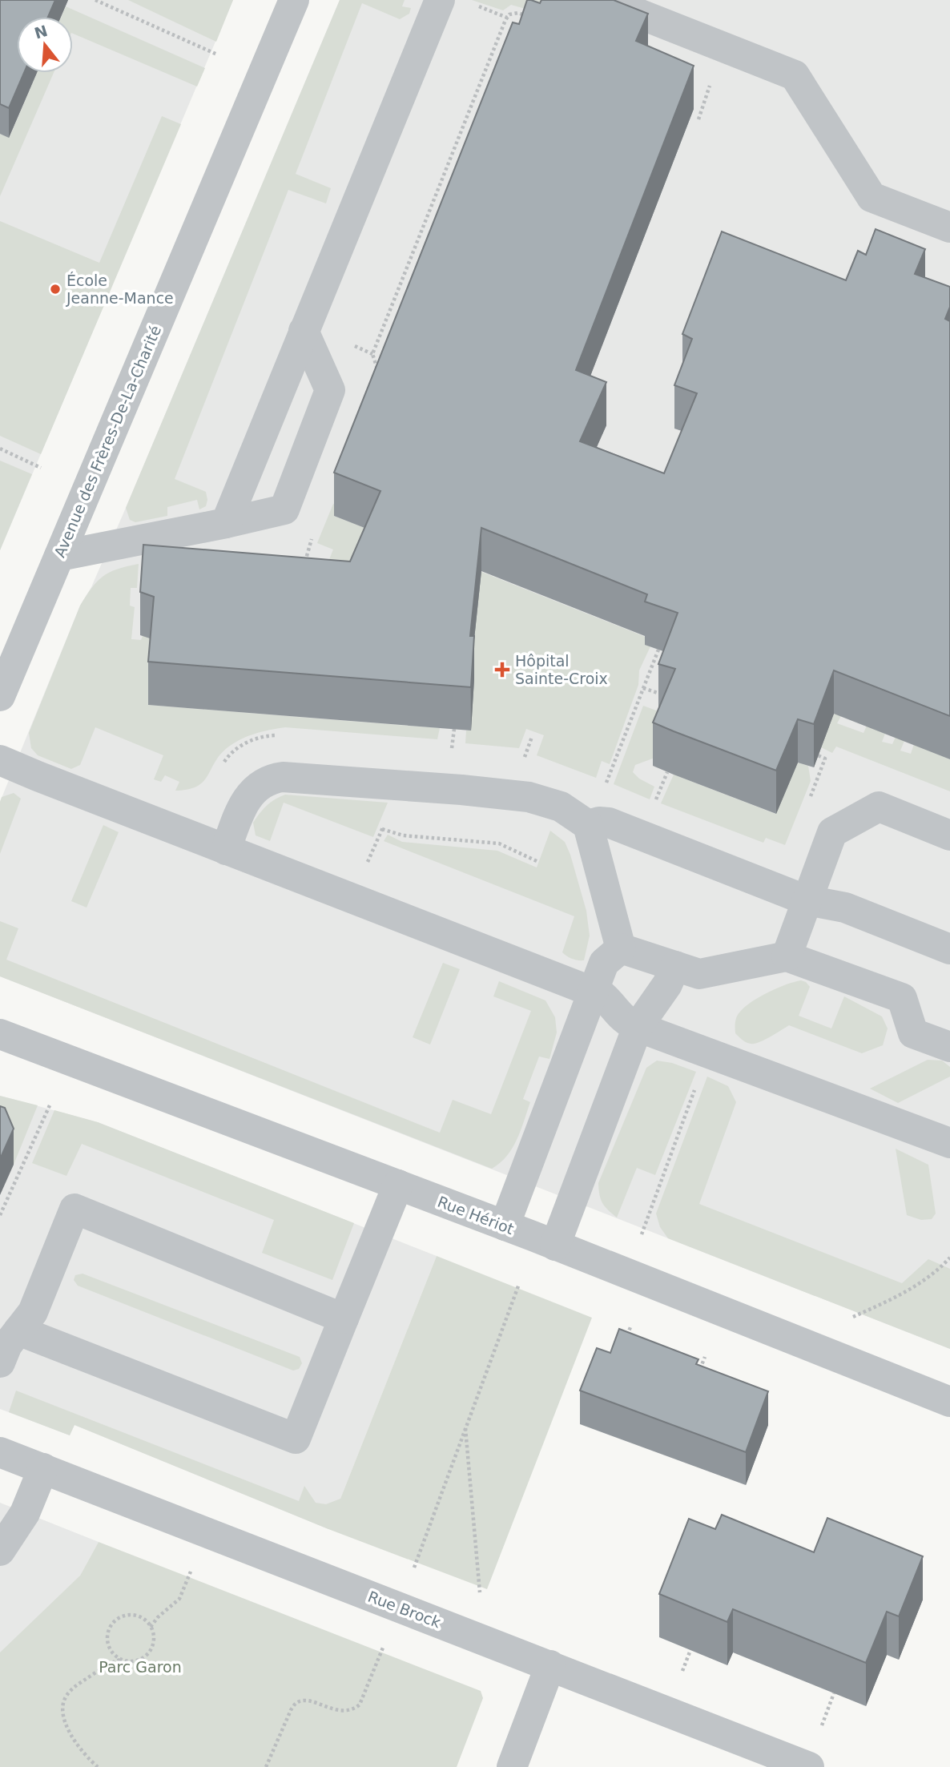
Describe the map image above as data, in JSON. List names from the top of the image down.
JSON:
{
  "streets": {
    "street": ["Avenue des Frères-De-La-Charité", "Rue Hériot", "Rue Brock"]
  },
  "parks": ["Parc Garon"],
  "places": {
    "other": ["École Jeanne-Mance"],
    "health": ["Hôpital Sainte-Croix"]
  },
  "north": "top"
}
